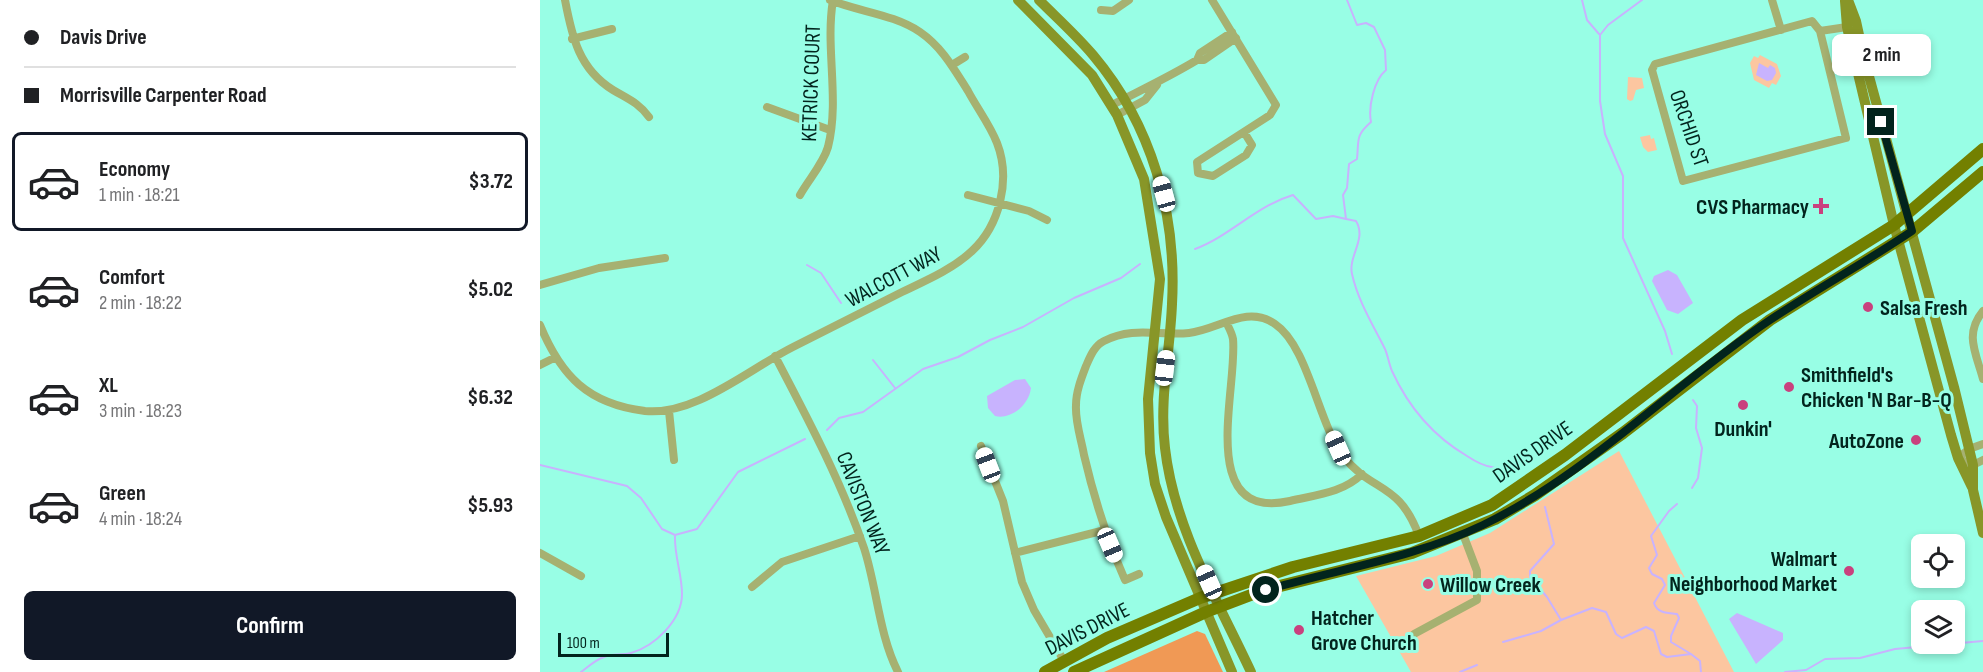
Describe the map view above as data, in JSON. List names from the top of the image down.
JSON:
{
  "streets": {
    "main road": ["DAVIS DRIVE"],
    "street": [
      "KETRICK COURT",
      "ORCHID ST",
      "WALCOTT WAY",
      "CAVISTON WAY"
    ]
  },
  "crossings": [
    ["KETRICK COURT", "WALCOTT WAY"],
    ["WALCOTT WAY", "CAVISTON WAY"]
  ],
  "places": {
    "health": ["CVS Pharmacy"],
    "other": [
      "Salsa Fresh",
      "Smithfield's Chicken 'N Bar-B-Q",
      "Dunkin'",
      "AutoZone",
      "Walmart Neighborhood Market",
      "Willow Creek",
      "Hatcher Grove Church"
    ]
  },
  "scale_bar": "100 m",
  "page": {
    "banner": ["Davis Drive", "Morrisville Carpenter Road"],
    "bubble": "2 min",
    "list": [
      {
        "name": "Economy",
        "note": "1 min · 18:21",
        "value": "$3.72"
      },
      {
        "name": "Comfort",
        "note": "2 min · 18:22",
        "value": "$5.02"
      },
      {
        "name": "XL",
        "note": "3 min · 18:23",
        "value": "$6.32"
      },
      {
        "name": "Green",
        "note": "4 min · 18:24",
        "value": "$5.93"
      }
    ],
    "buttons": "Confirm",
    "scale": "100 m"
  }
}
